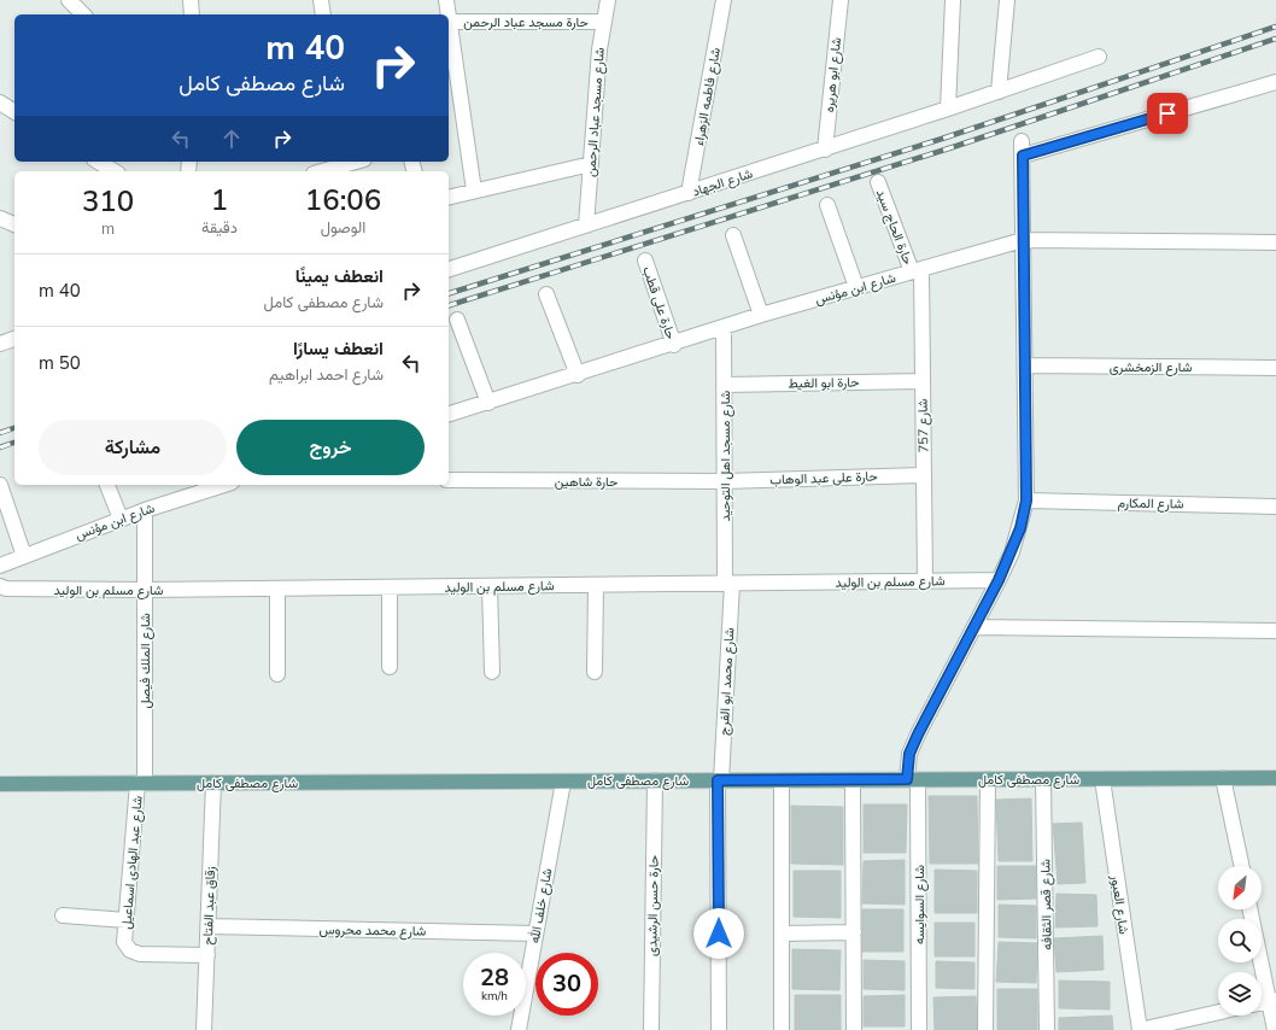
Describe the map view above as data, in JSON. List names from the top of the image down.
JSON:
{
  "streets": {
    "main road": ["شارع مصطفى كامل"],
    "street": [
      "حارة مسجد عباد الرحمن",
      "شارع ابو هريره",
      "شارع فاطمه الزهراء",
      "شارع مسجد عباد الرحمن",
      "شارع الجهاد",
      "حارة الحاج سيد",
      "شارع ابن مؤنس",
      "حارة على قطب",
      "شارع الزمخشرى",
      "حارة ابو الغيط",
      "شارع 757",
      "شارع مسجد اهل التوحيد",
      "حارة على عبد الوهاب",
      "حارة شاهين",
      "شارع المكارم",
      "شارع مسلم بن الوليد",
      "شارع الملك فيصل",
      "شارع محمد ابو الفرج",
      "شارع عبد الهادى اسماعيل",
      "شارع السوايسه",
      "شارع قصر الثقافه",
      "شارع العبور",
      "زقاق عبد الفتاح",
      "شارع خلف الله",
      "حارة حسن الرشيدى",
      "شارع محمد محروس"
    ]
  },
  "crossings": [
    ["حارة مسجد عباد الرحمن", "شارع مسجد عباد الرحمن"],
    ["شارع ابو هريره", "شارع الجهاد"],
    ["شارع فاطمه الزهراء", "شارع الجهاد"],
    ["شارع مسجد عباد الرحمن", "شارع الجهاد"],
    ["حارة الحاج سيد", "شارع ابن مؤنس"],
    ["حارة الحاج سيد", "شارع 757"],
    ["شارع ابن مؤنس", "حارة على قطب"],
    ["شارع ابن مؤنس", "شارع 757"],
    ["شارع ابن مؤنس", "شارع مسجد اهل التوحيد"],
    ["شارع ابن مؤنس", "شارع الملك فيصل"],
    ["شارع ابن مؤنس", "شارع السوايسه"],
    ["شارع الزمخشرى", "شارع السوايسه"],
    ["حارة ابو الغيط", "شارع 757"],
    ["حارة ابو الغيط", "شارع مسجد اهل التوحيد"],
    ["شارع 757", "حارة على عبد الوهاب"],
    ["شارع 757", "شارع مسلم بن الوليد"],
    ["شارع مسجد اهل التوحيد", "حارة على عبد الوهاب"],
    ["شارع مسجد اهل التوحيد", "حارة شاهين"],
    ["شارع مسجد اهل التوحيد", "شارع مسلم بن الوليد"],
    ["شارع مسجد اهل التوحيد", "شارع محمد ابو الفرج"],
    ["حارة على عبد الوهاب", "حارة شاهين"],
    ["شارع المكارم", "شارع السوايسه"],
    ["شارع مسلم بن الوليد", "شارع الملك فيصل"],
    ["شارع مسلم بن الوليد", "شارع محمد ابو الفرج"],
    ["شارع مسلم بن الوليد", "شارع السوايسه"],
    ["شارع الملك فيصل", "شارع مصطفى كامل"],
    ["شارع الملك فيصل", "شارع عبد الهادى اسماعيل"],
    ["شارع محمد ابو الفرج", "شارع مصطفى كامل"],
    ["شارع مصطفى كامل", "شارع عبد الهادى اسماعيل"],
    ["شارع مصطفى كامل", "شارع السوايسه"],
    ["شارع مصطفى كامل", "شارع قصر الثقافه"],
    ["شارع مصطفى كامل", "شارع العبور"],
    ["شارع مصطفى كامل", "زقاق عبد الفتاح"],
    ["شارع مصطفى كامل", "شارع خلف الله"],
    ["شارع مصطفى كامل", "حارة حسن الرشيدى"],
    ["شارع عبد الهادى اسماعيل", "زقاق عبد الفتاح"],
    ["زقاق عبد الفتاح", "شارع محمد محروس"],
    ["شارع خلف الله", "شارع محمد محروس"]
  ],
  "north": "bottom left",
  "page": {
    "turn": ["40 m", "شارع مصطفى كامل"],
    "eta": [
      "16:06",
      "الوصول",
      "1",
      "دقيقة",
      "310",
      "m"
    ],
    "list": [
      {
        "name": "انعطف يمينًا",
        "note": "شارع مصطفى كامل",
        "value": "40 m"
      },
      {
        "name": "انعطف يسارًا",
        "note": "شارع احمد ابراهيم",
        "value": "50 m"
      }
    ],
    "buttons": ["خروج", "مشاركة"],
    "speed": "28 km/h",
    "limit": "30"
  }
}
